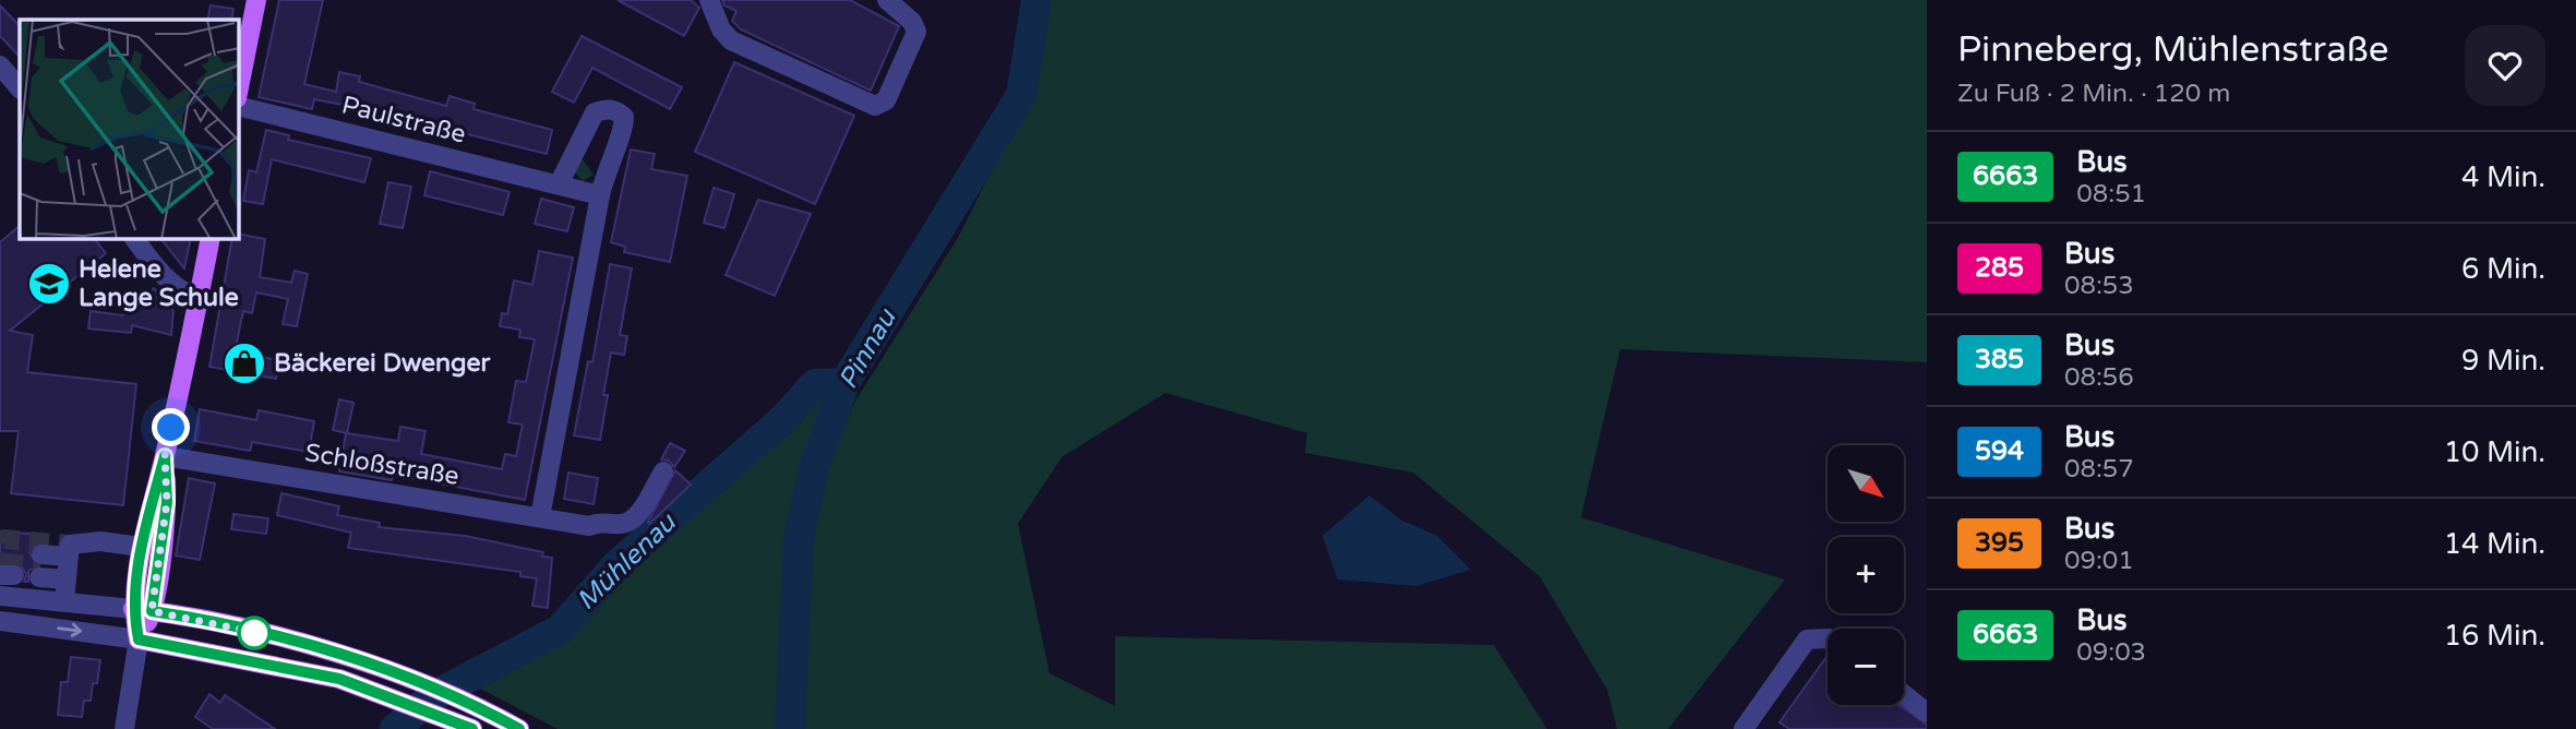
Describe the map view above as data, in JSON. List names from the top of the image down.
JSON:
{
  "streets": {
    "street": ["Paulstraße", "Schloßstraße"]
  },
  "water": ["Pinnau", "Mühlenau"],
  "places": {
    "school or university": ["Helene Lange Schule"],
    "shop": ["Bäckerei Dwenger"]
  },
  "lines": ["bus line 6663"],
  "north": "bottom right",
  "page": {
    "heading": ["Pinneberg, Mühlenstraße", "Zu Fuß · 2 Min. · 120 m"],
    "list": [
      {
        "mark": "6663",
        "name": "Bus",
        "note": "08:51",
        "value": "4 Min."
      },
      {
        "mark": "285",
        "name": "Bus",
        "note": "08:53",
        "value": "6 Min."
      },
      {
        "mark": "385",
        "name": "Bus",
        "note": "08:56",
        "value": "9 Min."
      },
      {
        "mark": "594",
        "name": "Bus",
        "note": "08:57",
        "value": "10 Min."
      },
      {
        "mark": "395",
        "name": "Bus",
        "note": "09:01",
        "value": "14 Min."
      },
      {
        "mark": "6663",
        "name": "Bus",
        "note": "09:03",
        "value": "16 Min."
      }
    ],
    "map_buttons": ["+", "−"]
  }
}
